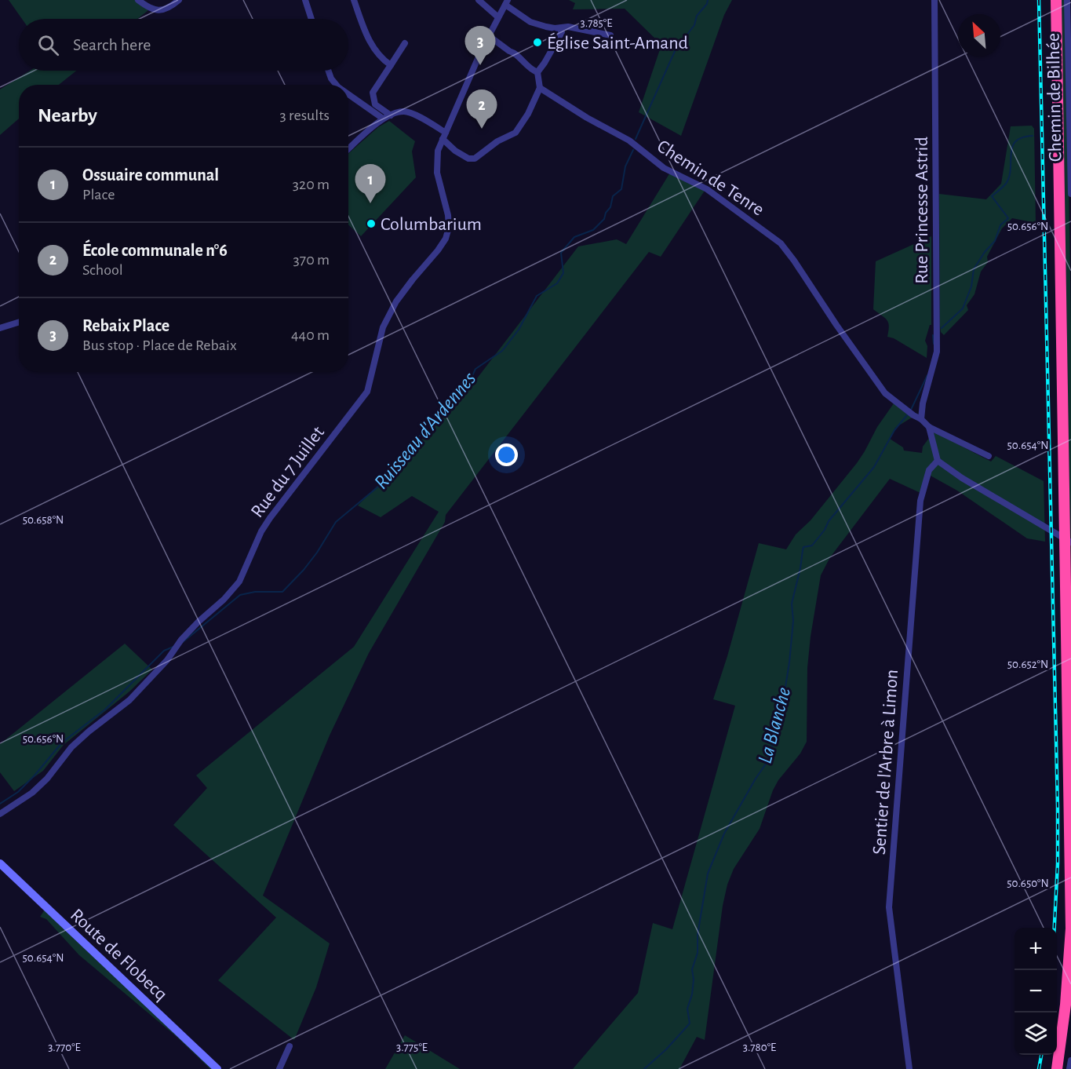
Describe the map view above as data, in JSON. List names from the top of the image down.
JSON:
{
  "streets": {
    "street": [
      "Chemin de Bilhée",
      "Chemin de Tenre",
      "Rue Princesse Astrid",
      "Rue du 7 Juillet",
      "Sentier de l'Arbre à Limon",
      "Route de Flobecq"
    ]
  },
  "crossings": [
    ["Chemin de Tenre", "Rue Princesse Astrid"]
  ],
  "water": ["Ruisseau d'Ardennes", "La Blanche"],
  "places": ["Église Saint-Amand", "Columbarium"],
  "north": "top left",
  "page": {
    "search": "Search here",
    "pins": ["3", "2", "1"],
    "heading": ["Nearby", "3 results"],
    "list": [
      {
        "mark": "1",
        "name": "Ossuaire communal",
        "note": "Place",
        "value": "320 m"
      },
      {
        "mark": "2",
        "name": "École communale n°6",
        "note": "School",
        "value": "370 m"
      },
      {
        "mark": "3",
        "name": "Rebaix Place",
        "note": "Bus stop · Place de Rebaix",
        "value": "440 m"
      }
    ],
    "map_buttons": ["+", "−"]
  },
  "coordinates": [
    "3.785°E",
    "50.656°N",
    "50.654°N",
    "50.658°N",
    "50.652°N",
    "50.650°N",
    "3.770°E",
    "3.775°E",
    "3.780°E"
  ]
}
